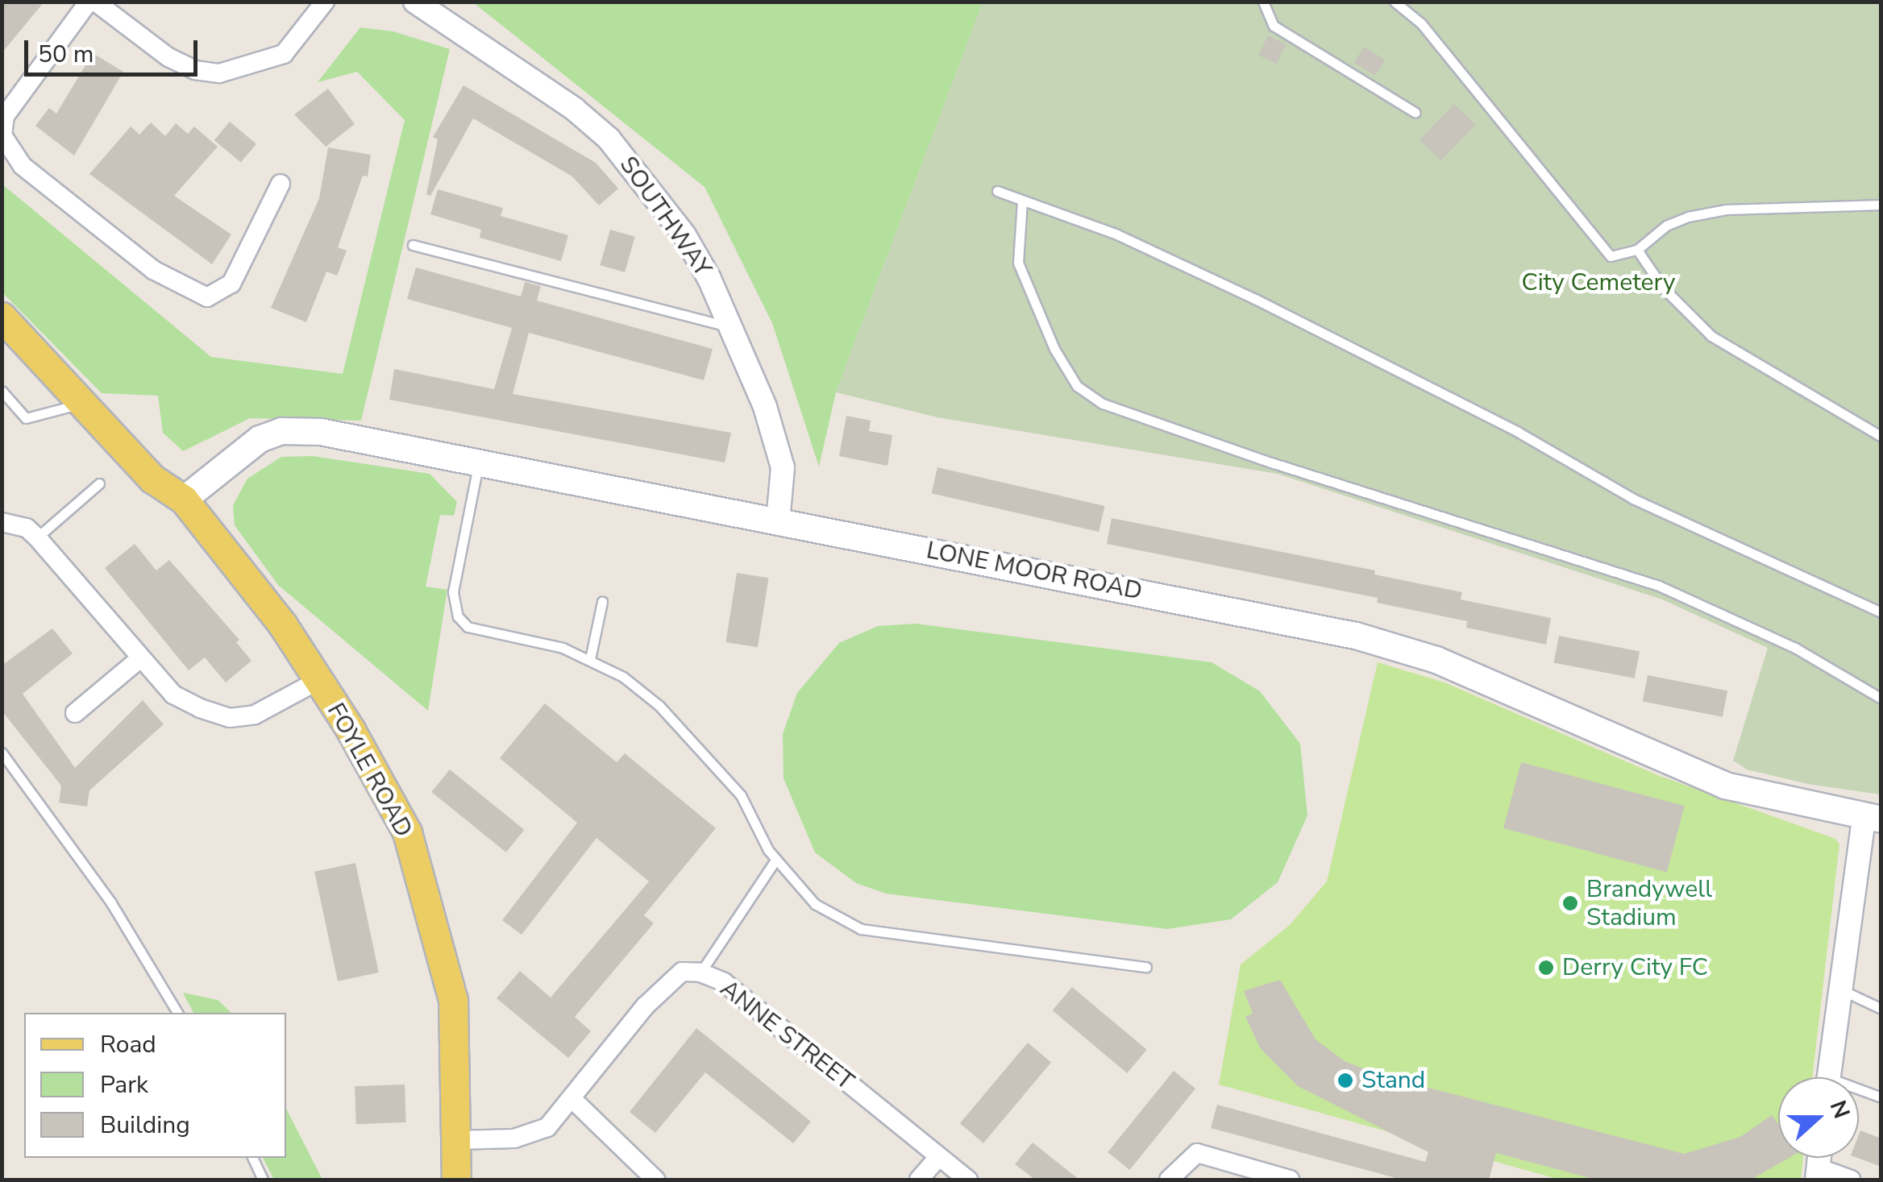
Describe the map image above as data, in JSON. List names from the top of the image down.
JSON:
{
  "streets": {
    "main road": ["LONE MOOR ROAD", "FOYLE ROAD"],
    "street": ["SOUTHWAY", "ANNE STREET"]
  },
  "crossings": [
    ["SOUTHWAY", "LONE MOOR ROAD"],
    ["LONE MOOR ROAD", "FOYLE ROAD"],
    ["FOYLE ROAD", "ANNE STREET"]
  ],
  "parks": ["City Cemetery"],
  "places": ["Brandywell Stadium", "Derry City FC", "Stand"],
  "legend": ["Road", "Park", "Building"],
  "scale_bar": "50 m",
  "north": "right"
}
